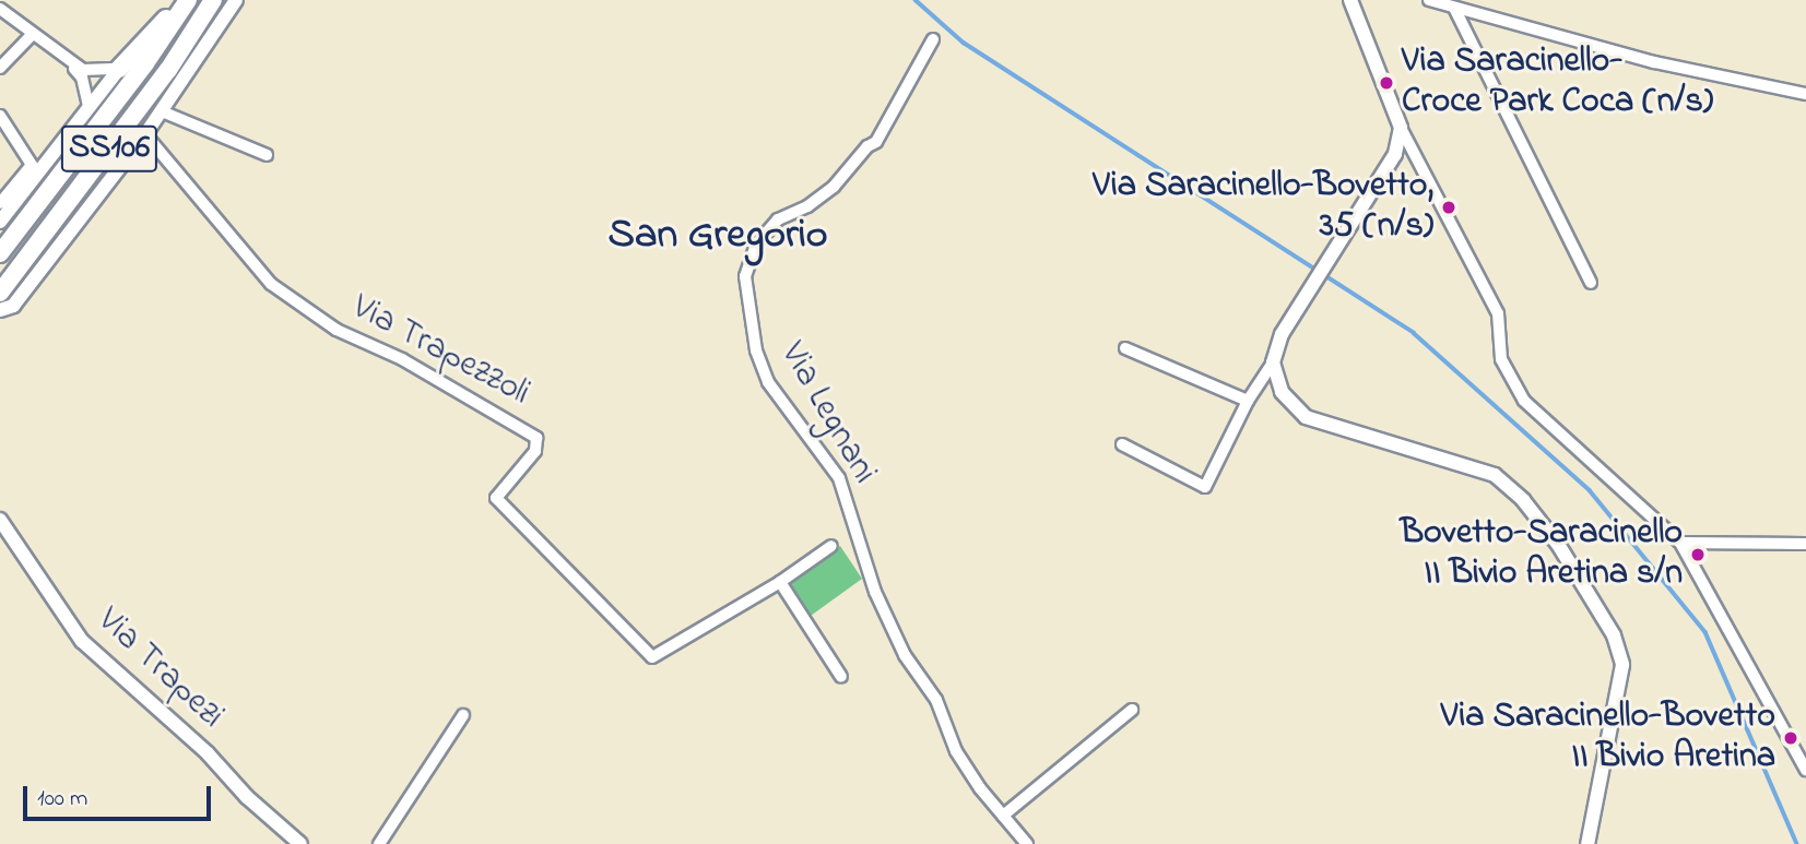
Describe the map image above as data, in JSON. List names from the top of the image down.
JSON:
{
  "streets": {
    "highway": ["SS106"],
    "street": ["Via Trapezzoli", "Via Legnani", "Via Trapezi"]
  },
  "districts": ["San Gregorio"],
  "places": [
    "Via Saracinello- Croce Park Coca (n/s)",
    "Via Saracinello-Bovetto, 35 (n/s)",
    "Bovetto-Saracinello II Bivio Aretina s/n",
    "Via Saracinello-Bovetto II Bivio Aretina"
  ],
  "scale_bar": "100 m"
}
